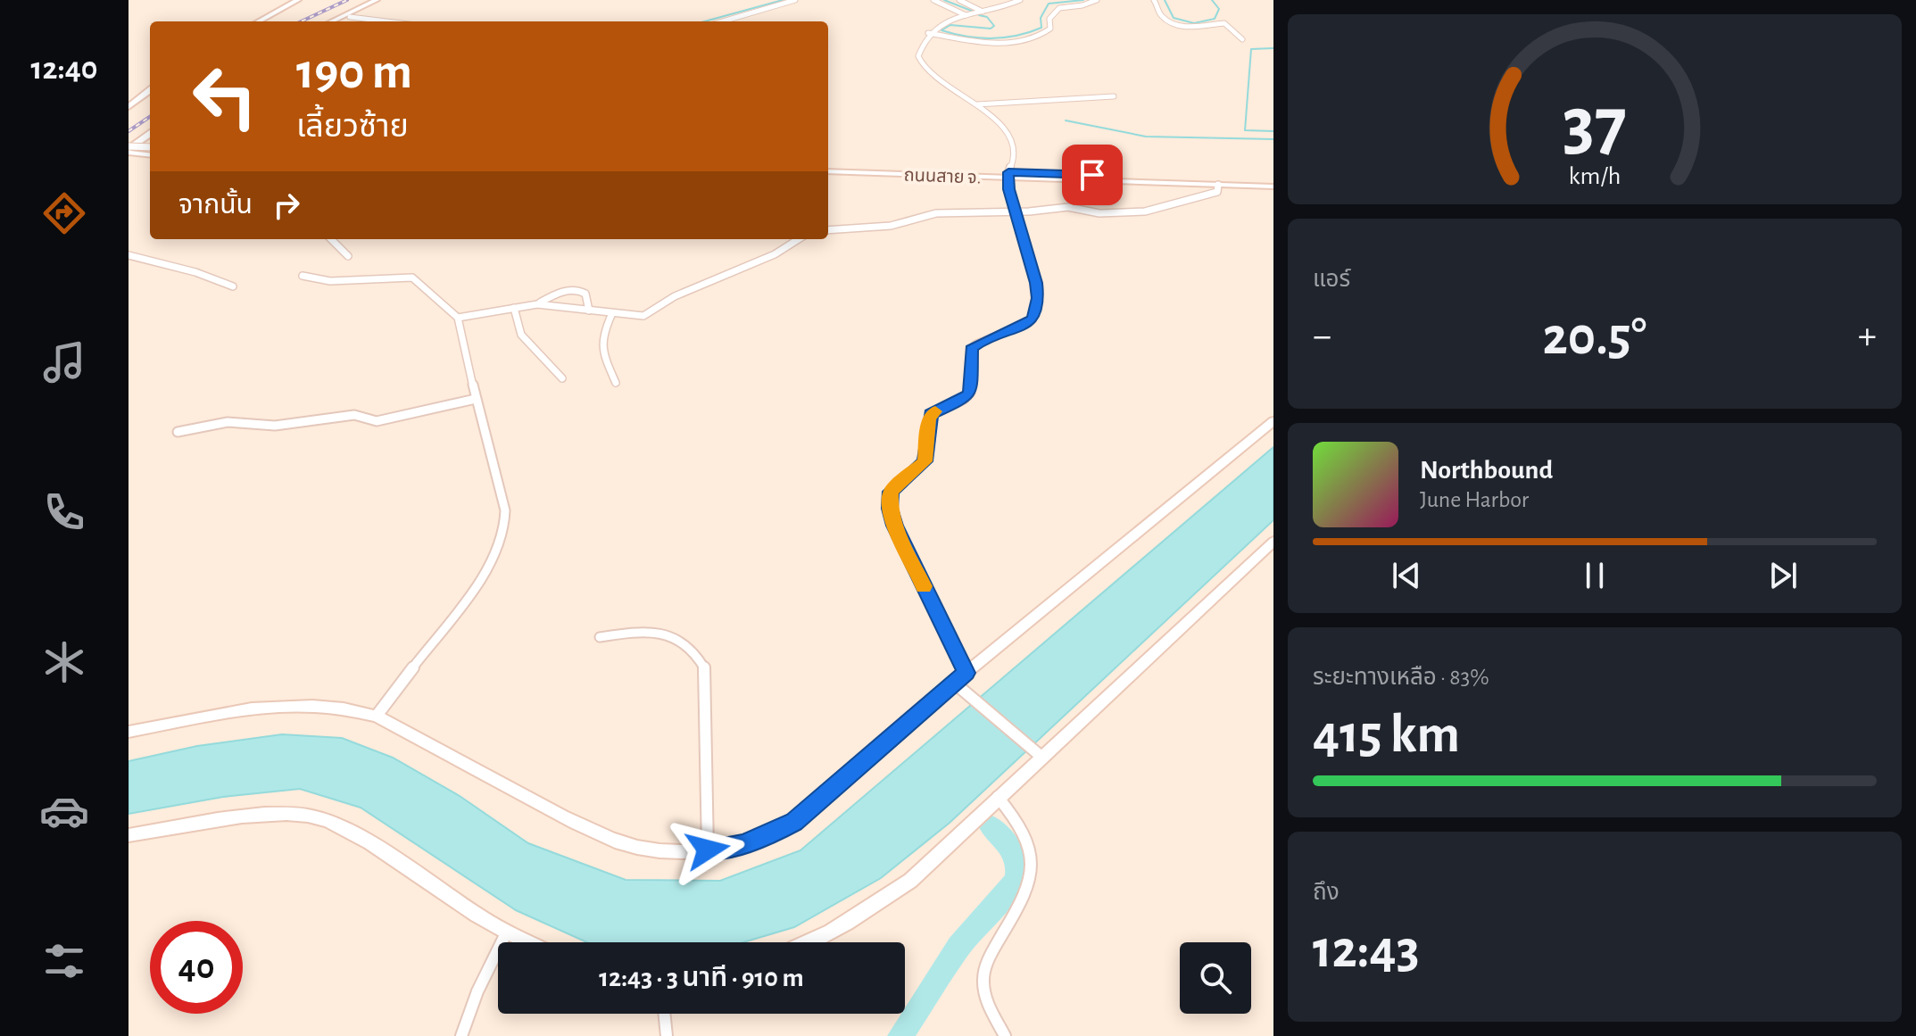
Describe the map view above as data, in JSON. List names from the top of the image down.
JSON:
{
  "streets": {
    "street": ["ถนนสาย จ."]
  },
  "page": {
    "tabs": "12:40",
    "turn": ["190 m", "เลี้ยวซ้าย"],
    "then": "จากนั้น",
    "tile": [
      "แอร์",
      ["ระยะทางเหลือ · 83%", "415 km"],
      ["ถึง", "12:43"]
    ],
    "heat": ["−", "20.5°", "+"],
    "song": ["Northbound", "June Harbor"],
    "limit": "40",
    "trip": "12:43 · 3 นาที · 910 m",
    "gauge": ["37", "km/h"]
  }
}
